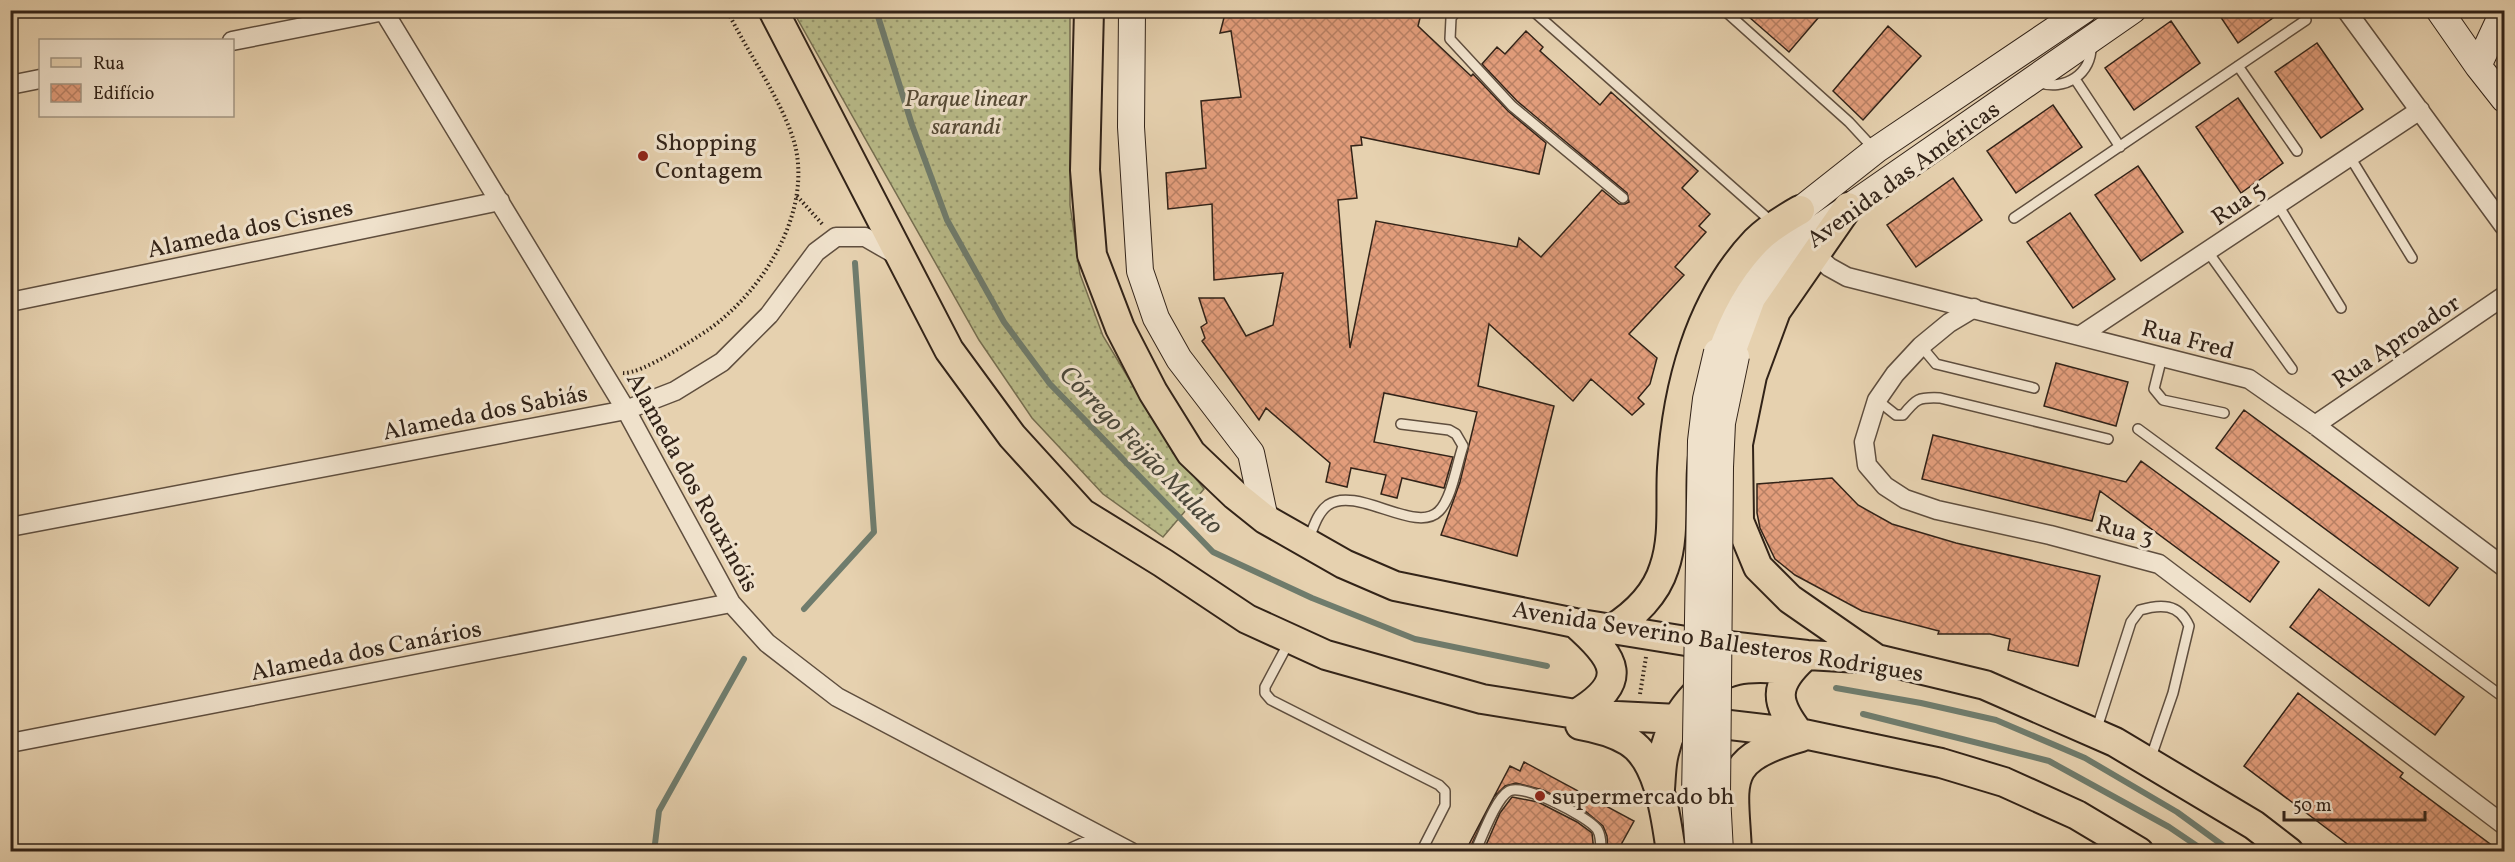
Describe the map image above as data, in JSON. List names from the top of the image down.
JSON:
{
  "streets": {
    "main road": ["Avenida das Américas", "Avenida Severino Ballesteros Rodrigues"],
    "street": [
      "Rua 5",
      "Alameda dos Cisnes",
      "Rua Fred",
      "Rua Aproador",
      "Alameda dos Sabiás",
      "Alameda dos Rouxinóis",
      "Rua 3",
      "Alameda dos Canários"
    ]
  },
  "crossings": [
    ["Rua 5", "Rua Fred"],
    ["Alameda dos Cisnes", "Alameda dos Rouxinóis"],
    ["Rua Fred", "Rua Aproador"],
    ["Rua Fred", "Rua 3"],
    ["Alameda dos Sabiás", "Alameda dos Rouxinóis"],
    ["Alameda dos Rouxinóis", "Alameda dos Canários"]
  ],
  "water": ["Córrego Feijão Mulato"],
  "parks": ["Parque linear sarandi"],
  "places": ["Shopping Contagem", "supermercado bh"],
  "legend": ["Rua", "Edifício"],
  "scale_bar": "50 m"
}
